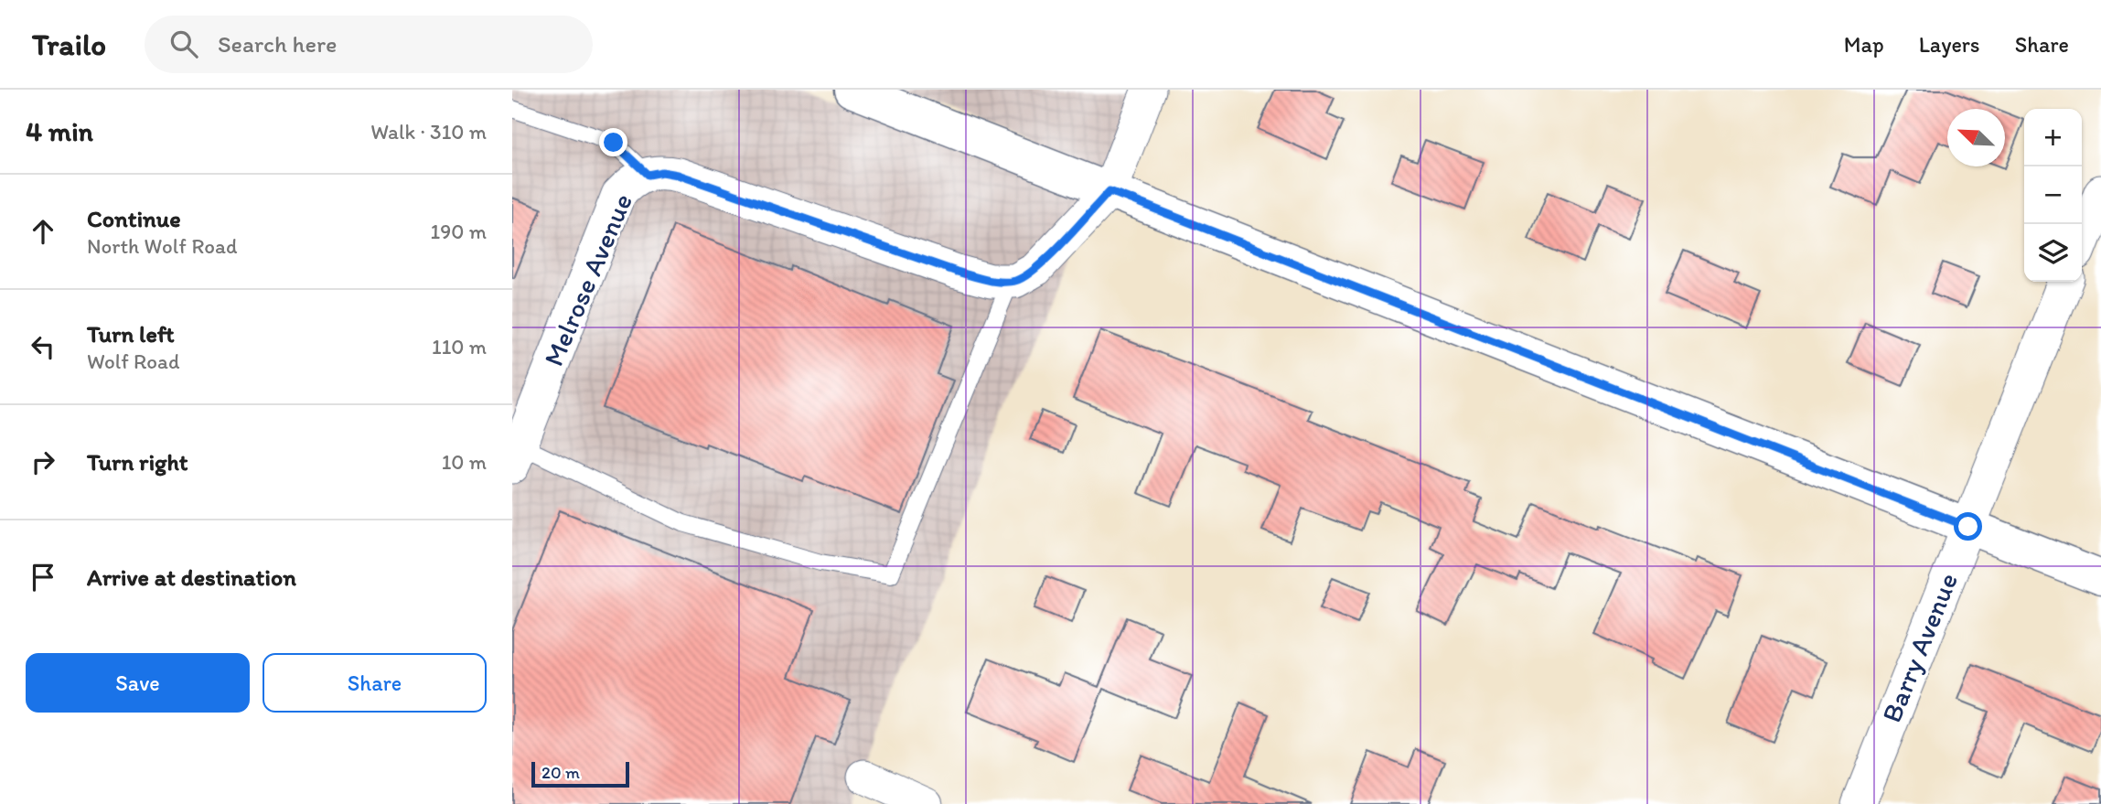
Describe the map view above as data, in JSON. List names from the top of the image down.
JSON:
{
  "streets": {
    "street": ["Melrose Avenue", "Barry Avenue"]
  },
  "scale_bar": "20 m",
  "north": "top left",
  "page": {
    "header": "Trailo",
    "search": "Search here",
    "nav": ["Map", "Layers", "Share"],
    "heading": ["4 min", "Walk · 310 m"],
    "map_buttons": ["+", "−"],
    "list": [
      ["Continue", "North Wolf Road", "190 m"],
      ["Turn left", "Wolf Road", "110 m"],
      ["Turn right", "10 m"],
      "Arrive at destination"
    ],
    "buttons": ["Save", "Share"],
    "scale": "20 m"
  }
}
